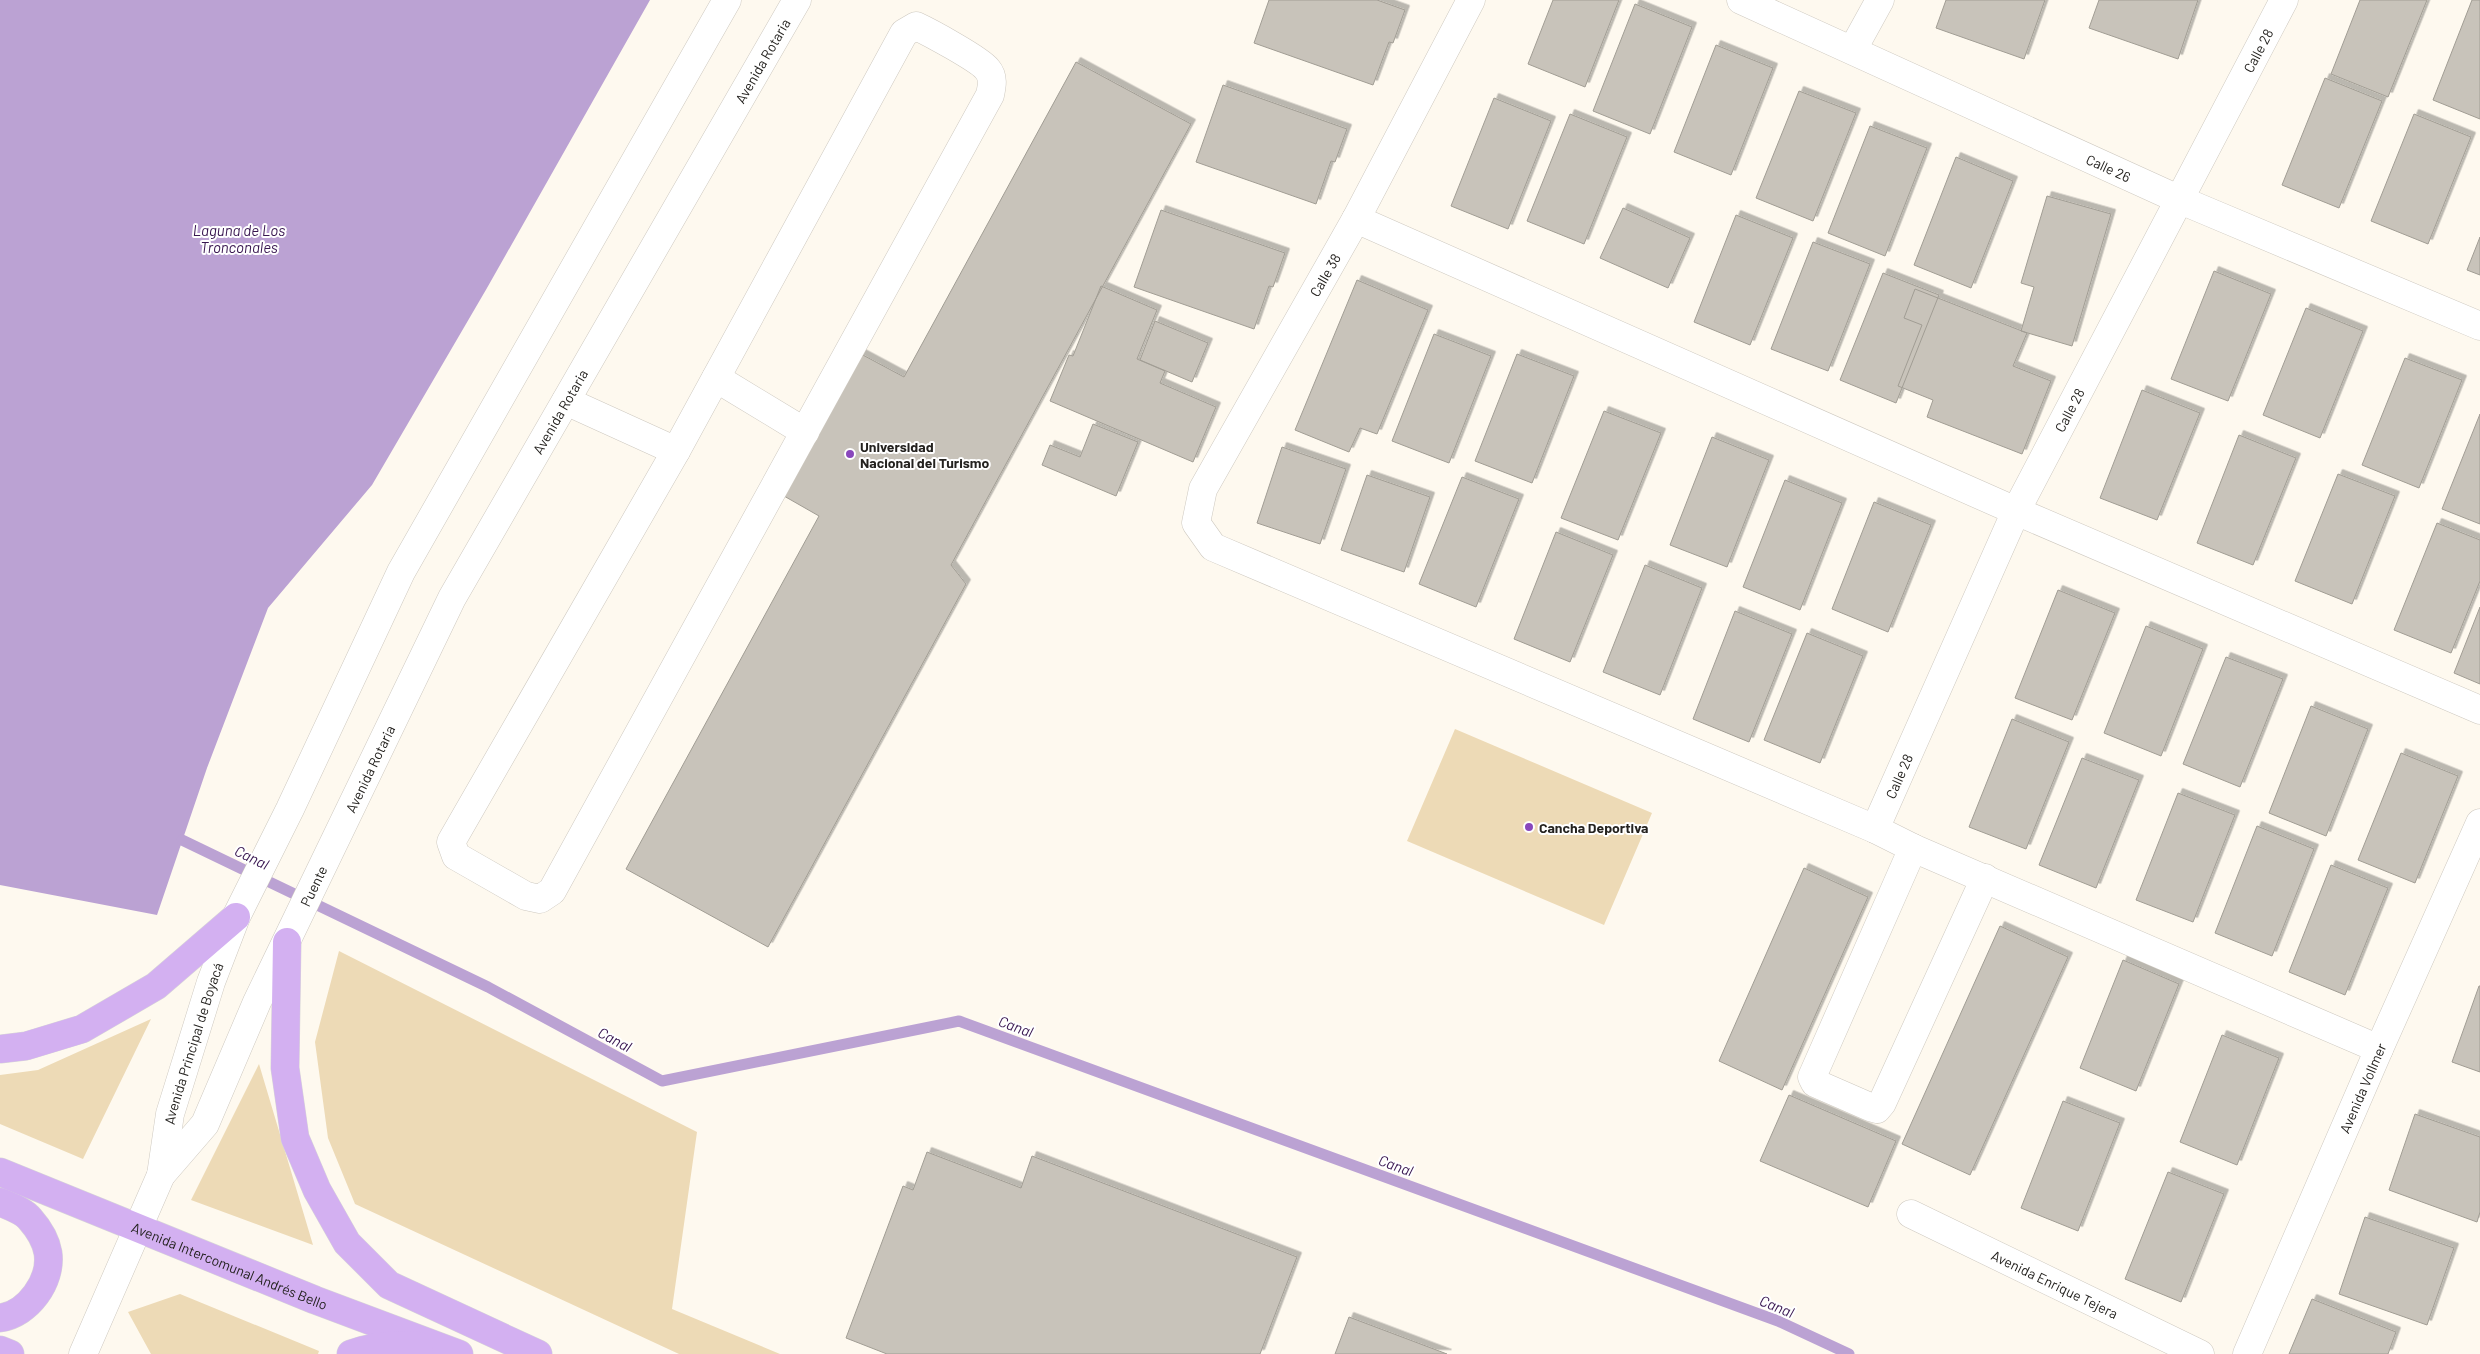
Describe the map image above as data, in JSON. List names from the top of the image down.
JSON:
{
  "streets": {
    "main road": ["Avenida Intercomunal Andrés Bello"],
    "street": [
      "Calle 28",
      "Avenida Rotaria",
      "Calle 26",
      "Calle 38",
      "Puente",
      "Avenida Principal de Boyacá",
      "Avenida Vollmer",
      "Avenida Enrique Tejera"
    ]
  },
  "crossings": [
    ["Calle 28", "Calle 26"],
    ["Calle 28", "Calle 38"],
    ["Avenida Rotaria", "Puente"],
    ["Puente", "Avenida Principal de Boyacá"],
    ["Avenida Principal de Boyacá", "Avenida Intercomunal Andrés Bello"]
  ],
  "water": ["Laguna de Los Tronconales", "Canal"],
  "places": ["Universidad Nacional del Turismo", "Cancha Deportiva"]
}
